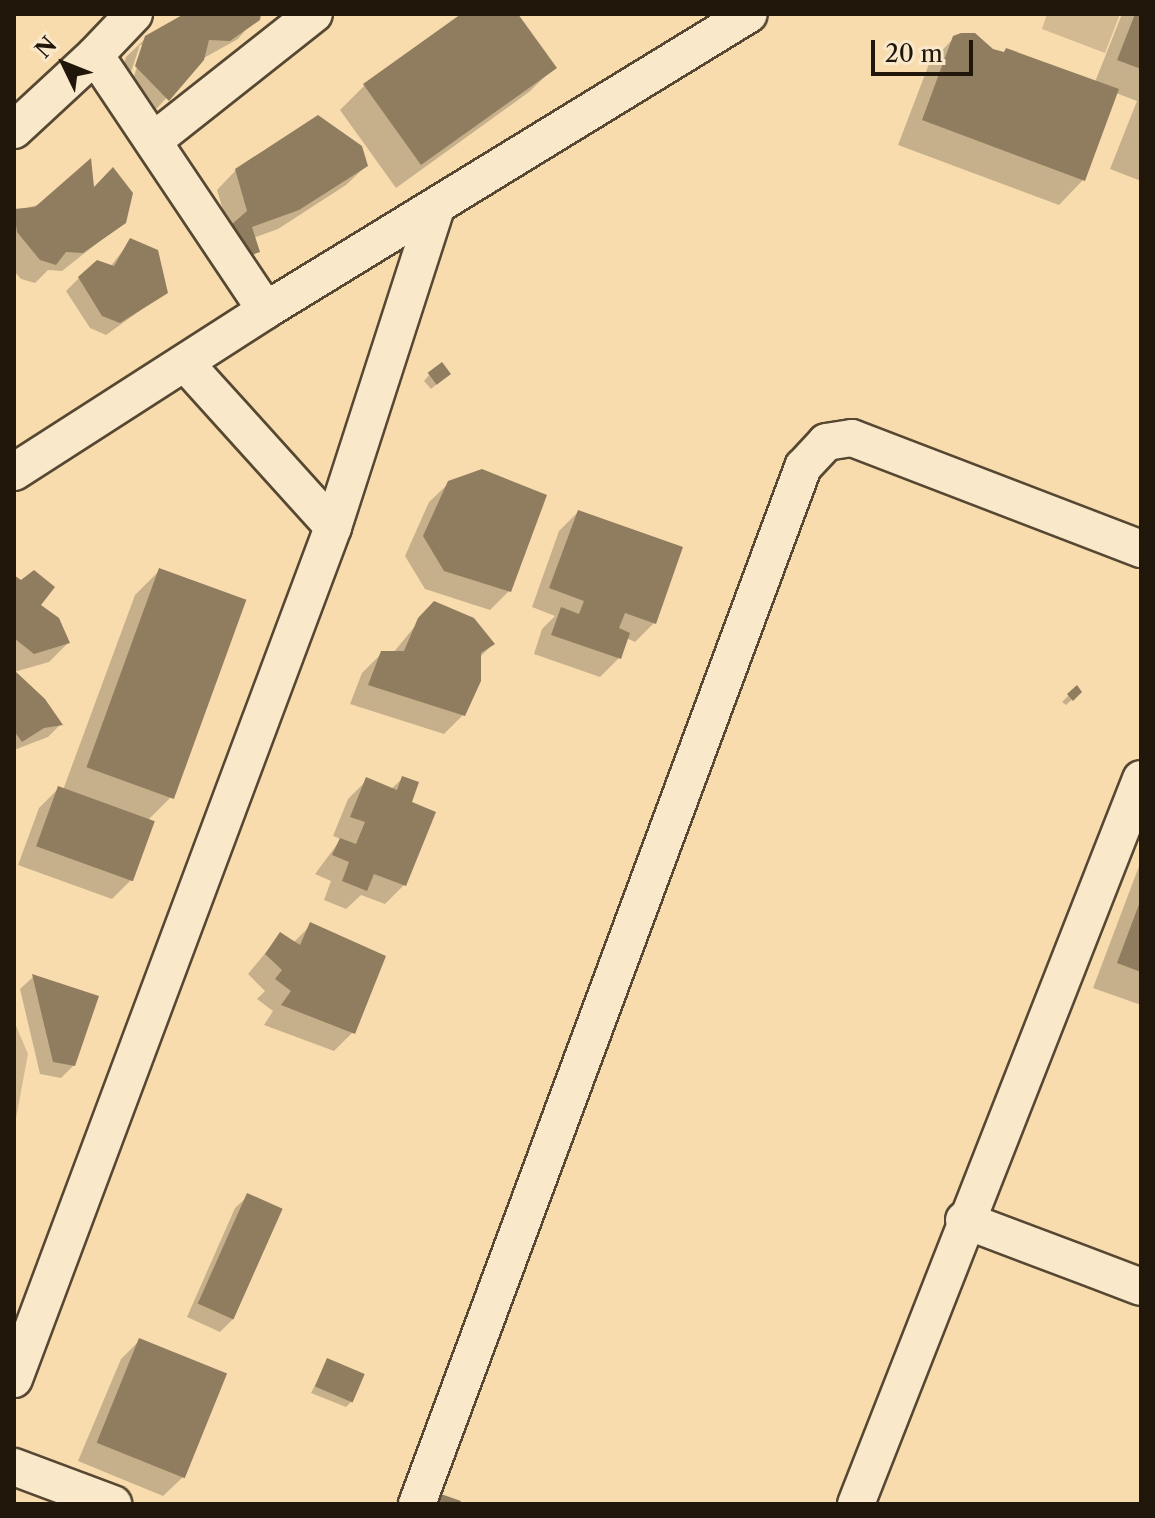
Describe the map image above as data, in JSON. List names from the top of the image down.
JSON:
{
  "scale_bar": "20 m",
  "north": "top left"
}
